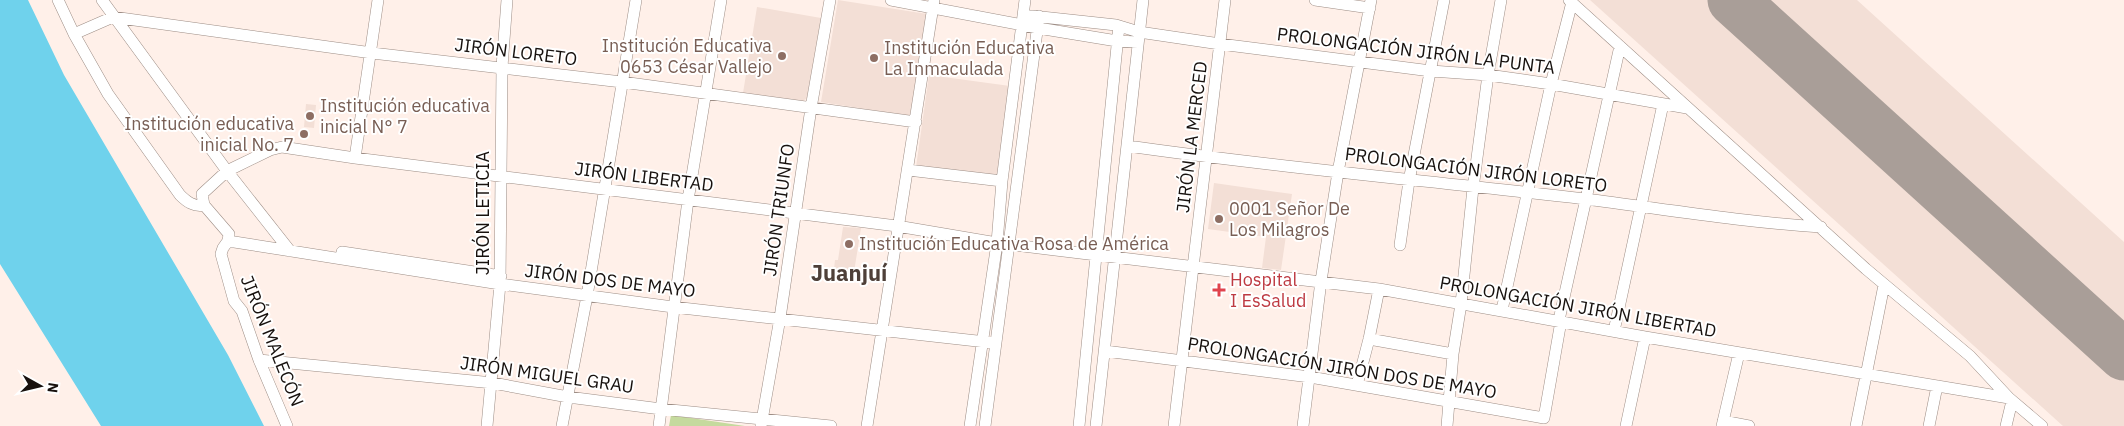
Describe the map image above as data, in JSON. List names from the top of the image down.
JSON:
{
  "streets": {
    "street": [
      "PROLONGACIÓN JIRÓN LA PUNTA",
      "JIRÓN LORETO",
      "JIRÓN LA MERCED",
      "PROLONGACIÓN JIRÓN LORETO",
      "JIRÓN LIBERTAD",
      "JIRÓN TRIUNFO",
      "JIRÓN LETICIA",
      "JIRÓN DOS DE MAYO",
      "PROLONGACIÓN JIRÓN LIBERTAD",
      "JIRÓN MALECÓN",
      "PROLONGACIÓN JIRÓN DOS DE MAYO",
      "JIRÓN MIGUEL GRAU"
    ]
  },
  "crossings": [
    ["PROLONGACIÓN JIRÓN LA PUNTA", "JIRÓN LA MERCED"],
    ["JIRÓN LORETO", "JIRÓN TRIUNFO"],
    ["JIRÓN LORETO", "JIRÓN LETICIA"],
    ["JIRÓN LA MERCED", "PROLONGACIÓN JIRÓN LORETO"],
    ["JIRÓN LA MERCED", "PROLONGACIÓN JIRÓN LIBERTAD"],
    ["JIRÓN LA MERCED", "PROLONGACIÓN JIRÓN DOS DE MAYO"],
    ["JIRÓN LIBERTAD", "JIRÓN TRIUNFO"],
    ["JIRÓN LIBERTAD", "JIRÓN LETICIA"],
    ["JIRÓN LIBERTAD", "PROLONGACIÓN JIRÓN LIBERTAD"],
    ["JIRÓN TRIUNFO", "JIRÓN DOS DE MAYO"],
    ["JIRÓN TRIUNFO", "JIRÓN MIGUEL GRAU"],
    ["JIRÓN LETICIA", "JIRÓN DOS DE MAYO"],
    ["JIRÓN LETICIA", "JIRÓN MIGUEL GRAU"],
    ["JIRÓN DOS DE MAYO", "JIRÓN MALECÓN"],
    ["PROLONGACIÓN JIRÓN LIBERTAD", "PROLONGACIÓN JIRÓN DOS DE MAYO"],
    ["JIRÓN MALECÓN", "JIRÓN MIGUEL GRAU"]
  ],
  "districts": ["Juanjuí"],
  "places": {
    "other": [
      "Institución Educativa 0653 César Vallejo",
      "Institución Educativa La Inmaculada",
      "Institución educativa inicial N° 7",
      "Institución educativa inicial No. 7",
      "0001 Señor De Los Milagros",
      "Institución Educativa Rosa de América"
    ],
    "health": ["Hospital I EsSalud"]
  },
  "north": "right"
}
